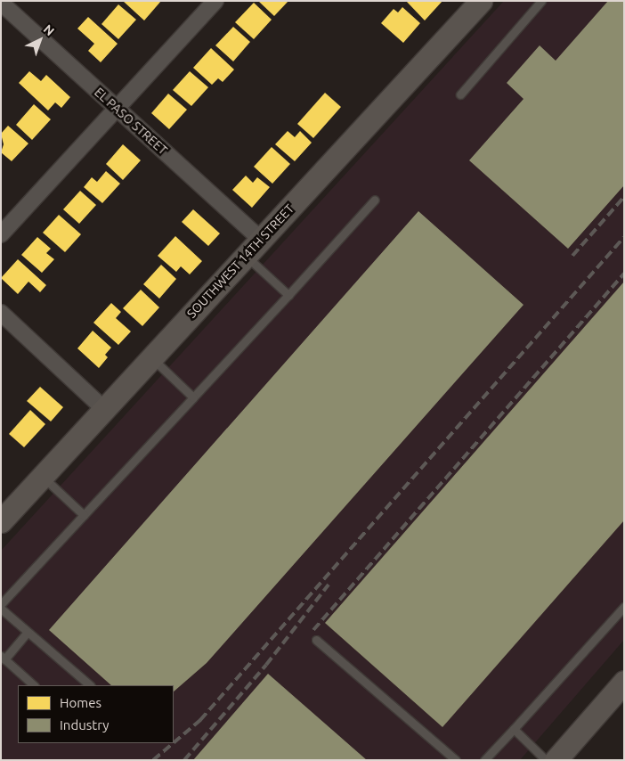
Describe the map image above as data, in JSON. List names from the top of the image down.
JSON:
{
  "streets": {
    "street": ["EL PASO STREET", "SOUTHWEST 14TH STREET"]
  },
  "crossings": [
    ["EL PASO STREET", "SOUTHWEST 14TH STREET"]
  ],
  "legend": ["Homes", "Industry"],
  "north": "top right"
}
